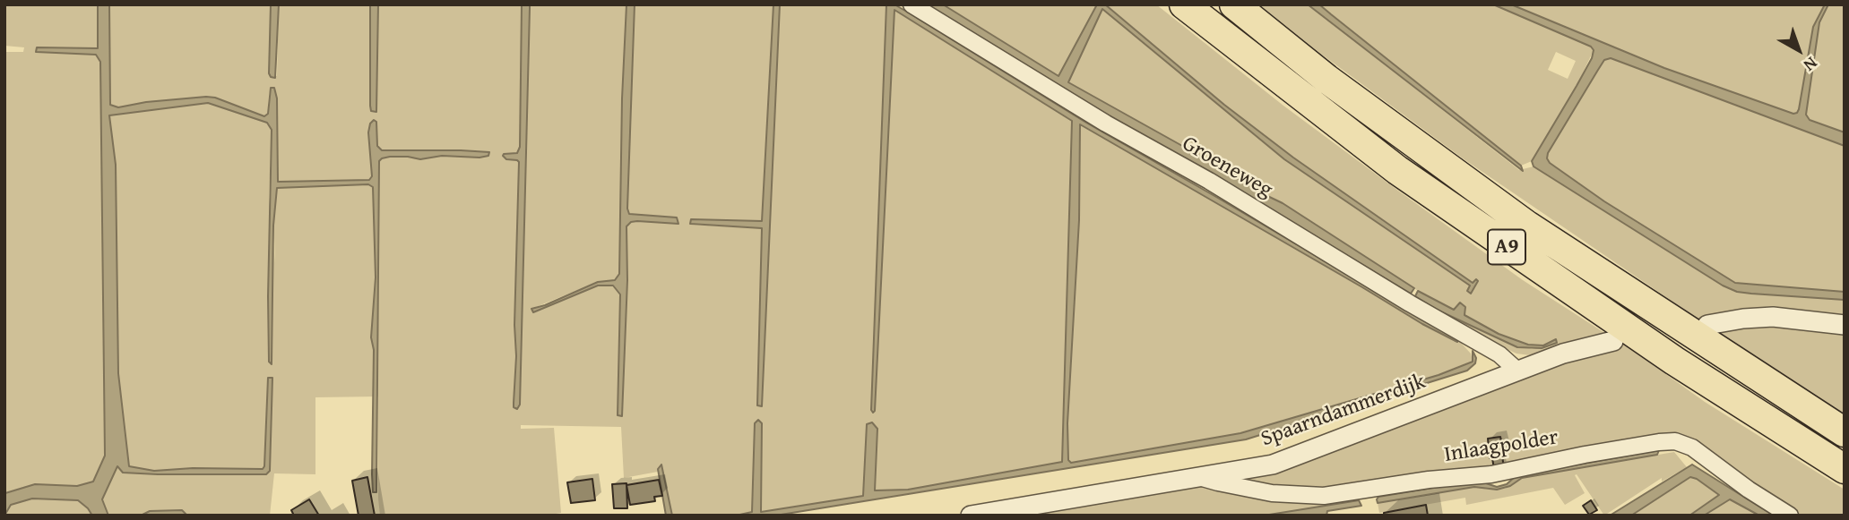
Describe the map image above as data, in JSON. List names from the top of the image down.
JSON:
{
  "streets": {
    "highway": ["A9"],
    "street": ["Groeneweg", "Spaarndammerdijk", "Inlaagpolder"]
  },
  "crossings": [
    ["Groeneweg", "Spaarndammerdijk"],
    ["Spaarndammerdijk", "Inlaagpolder"]
  ],
  "north": "bottom right"
}
